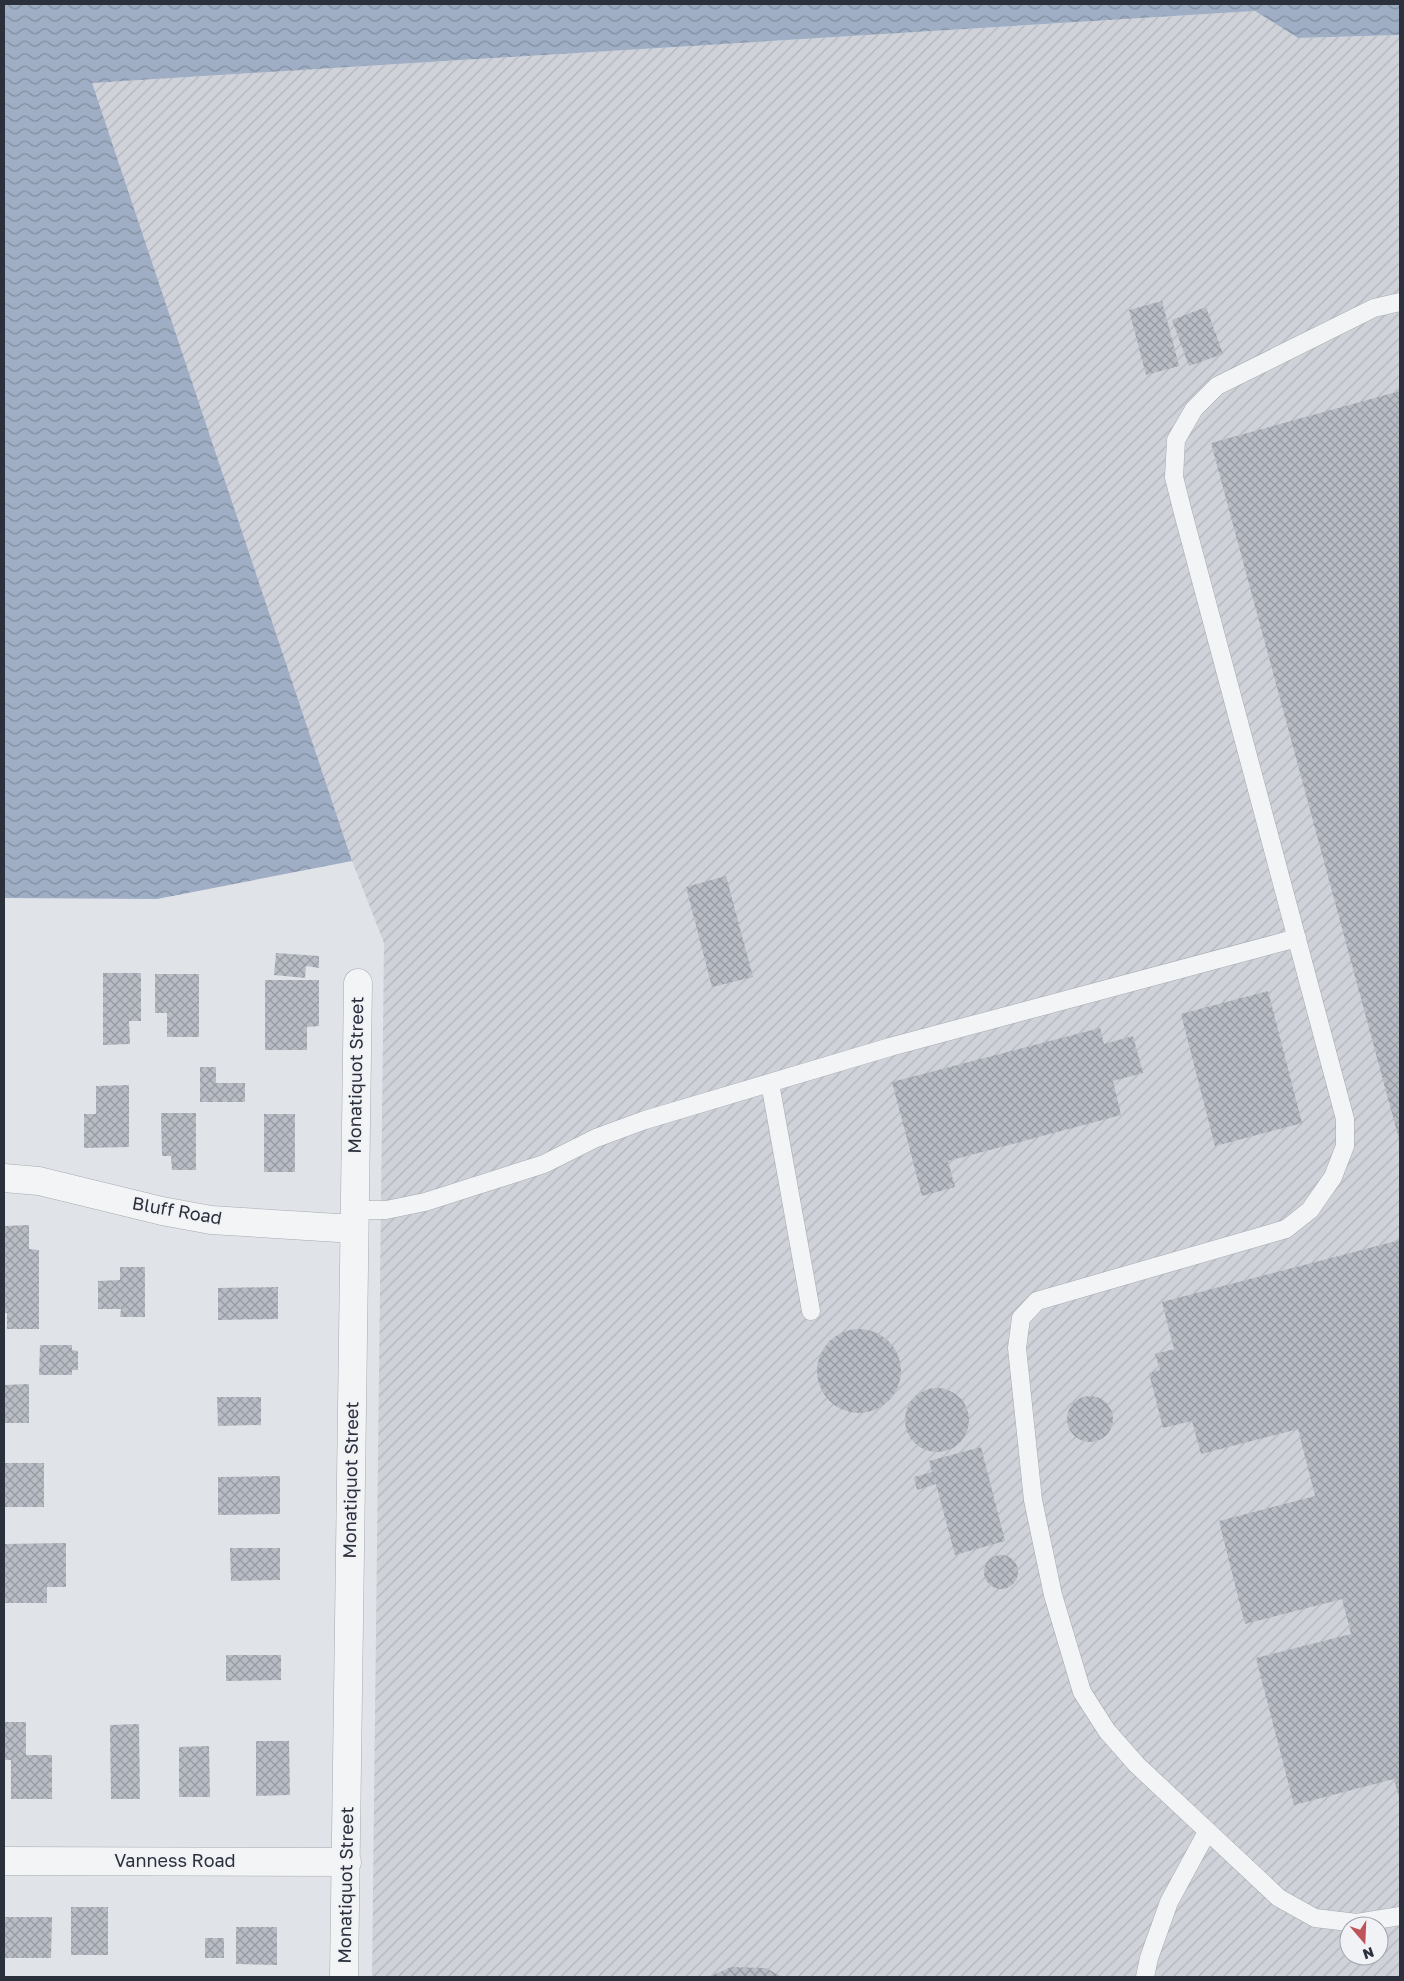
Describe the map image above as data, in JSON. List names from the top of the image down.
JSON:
{
  "streets": {
    "street": ["Monatiquot Street", "Bluff Road", "Vanness Road"]
  },
  "crossings": [
    ["Monatiquot Street", "Bluff Road"],
    ["Monatiquot Street", "Vanness Road"]
  ],
  "north": "bottom"
}
